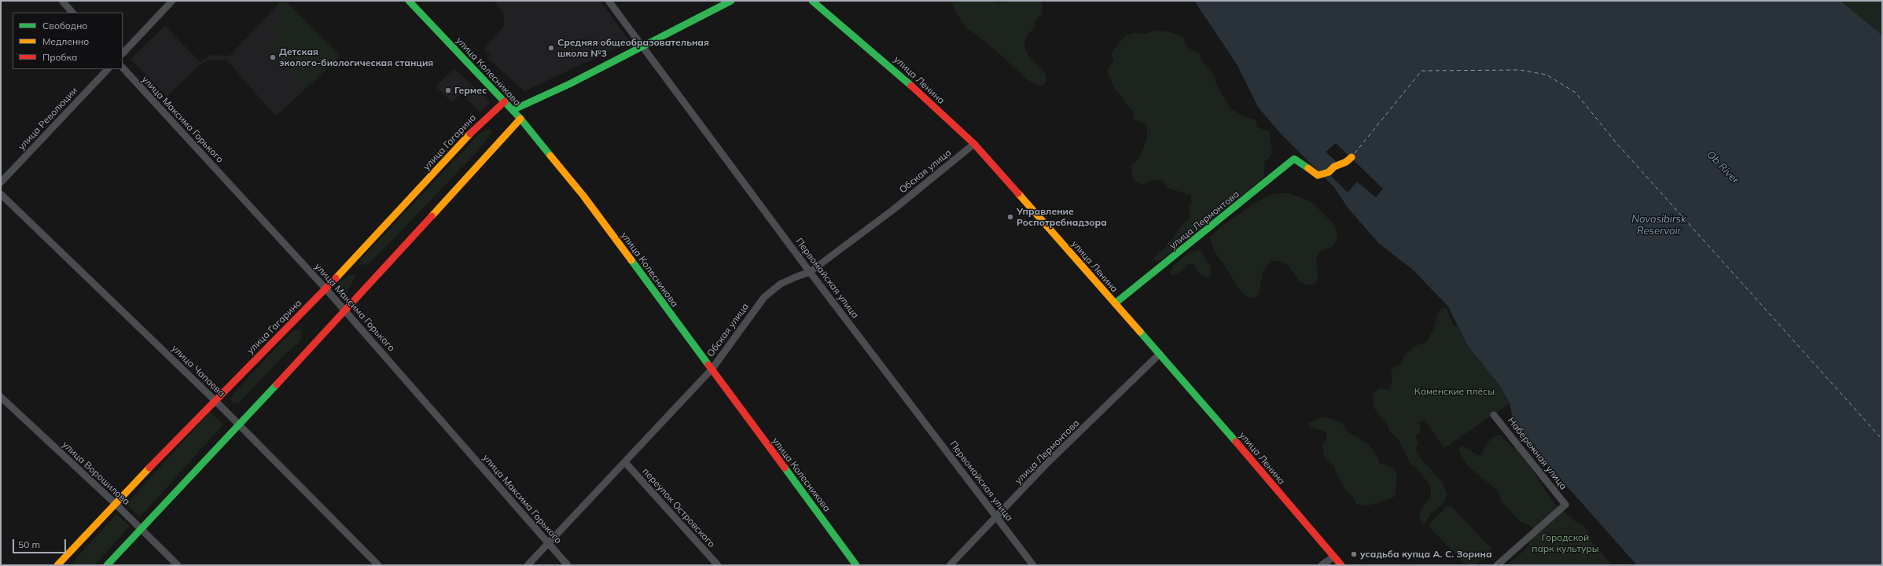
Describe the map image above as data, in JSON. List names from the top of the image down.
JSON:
{
  "streets": {
    "street": [
      "улица Колесникова",
      "улица Ленина",
      "улица Революции",
      "улица Максима Горького",
      "улица Гагарина",
      "Обская улица",
      "улица Лермонтова",
      "Первомайская улица",
      "улица Чапаева",
      "Набережная улица",
      "улица Ворошилова",
      "переулок Островского"
    ]
  },
  "crossings": [
    ["улица Колесникова", "улица Гагарина"],
    ["улица Колесникова", "Обская улица"],
    ["улица Ленина", "Обская улица"],
    ["улица Ленина", "улица Лермонтова"],
    ["улица Максима Горького", "улица Гагарина"],
    ["улица Максима Горького", "Обская улица"],
    ["улица Гагарина", "улица Чапаева"],
    ["улица Гагарина", "улица Ворошилова"],
    ["Обская улица", "Первомайская улица"],
    ["Обская улица", "переулок Островского"],
    ["улица Лермонтова", "Первомайская улица"]
  ],
  "water": ["Ob River", "Novosibirsk Reservoir"],
  "parks": ["Каменские плёсы", "Городской парк культуры"],
  "places": [
    "Средняя общеобразовательная школа №3",
    "Детская эколого-биологическая станция",
    "Гермес",
    "Управление Роспотребнадзора",
    "усадьба купца А. С. Зорина"
  ],
  "legend": ["Свободно", "Медленно", "Пробка"],
  "scale_bar": "50 m"
}
